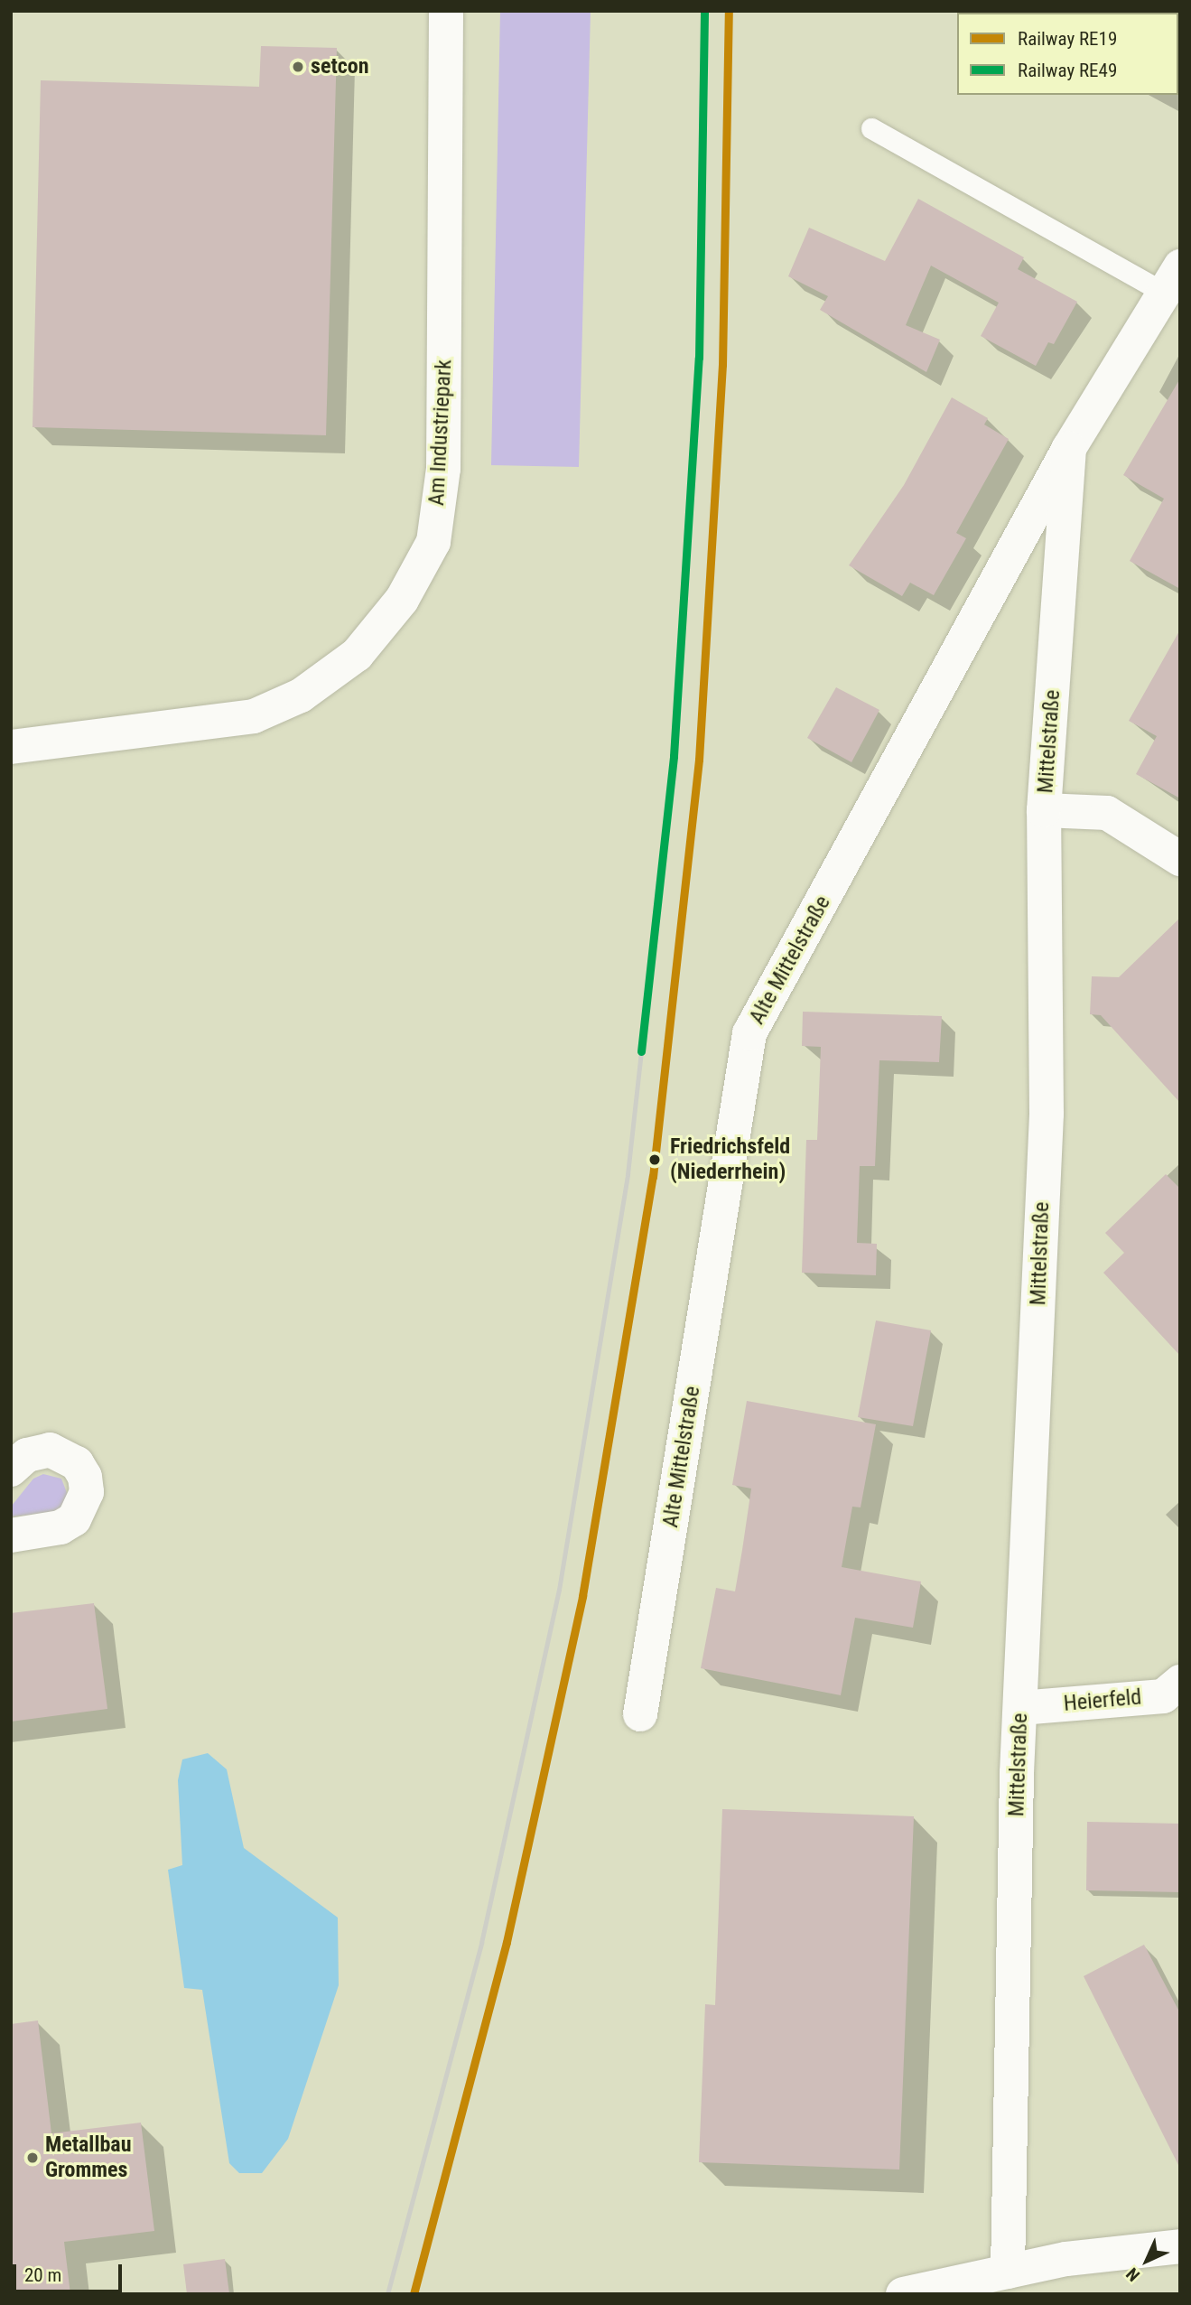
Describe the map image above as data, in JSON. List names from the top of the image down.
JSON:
{
  "streets": {
    "street": [
      "Am Industriepark",
      "Mittelstraße",
      "Alte Mittelstraße",
      "Heierfeld"
    ]
  },
  "crossings": [
    ["Mittelstraße", "Alte Mittelstraße"],
    ["Mittelstraße", "Heierfeld"]
  ],
  "places": ["setcon", "Friedrichsfeld (Niederrhein)", "Metallbau Grommes"],
  "lines": ["rail line RE19", "rail line RE49"],
  "legend": ["Railway RE19", "Railway RE49"],
  "scale_bar": "20 m",
  "north": "bottom left"
}
